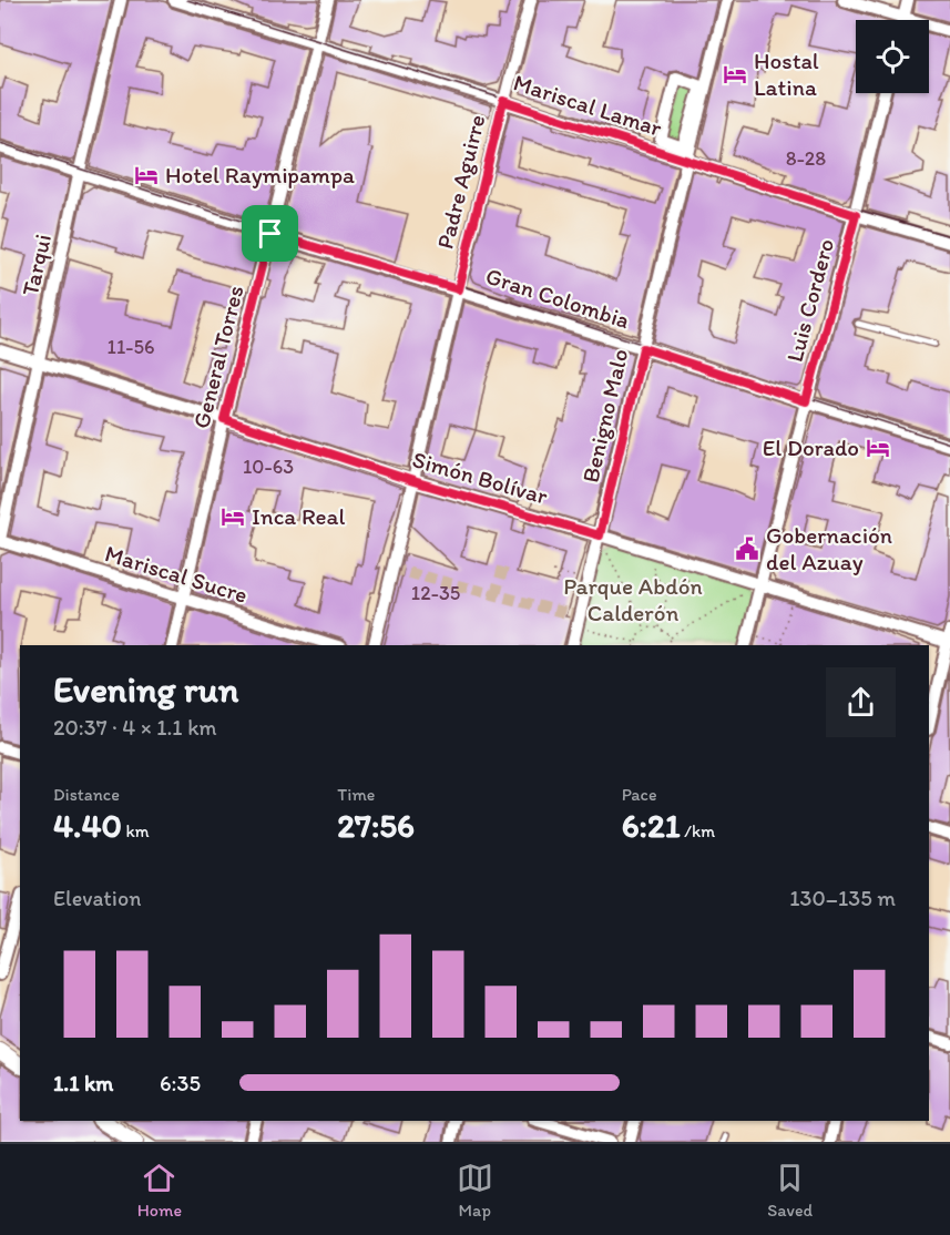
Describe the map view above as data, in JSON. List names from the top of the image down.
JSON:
{
  "streets": {
    "street": [
      "Mariscal Lamar",
      "Padre Aguirre",
      "Tarqui",
      "Gran Colombia",
      "Luis Cordero",
      "General Torres",
      "Benigno Malo",
      "Simón Bolívar",
      "Mariscal Sucre"
    ]
  },
  "crossings": [
    ["Mariscal Lamar", "Padre Aguirre"],
    ["Mariscal Lamar", "Luis Cordero"],
    ["Mariscal Lamar", "General Torres"],
    ["Mariscal Lamar", "Benigno Malo"],
    ["Padre Aguirre", "Gran Colombia"],
    ["Padre Aguirre", "Simón Bolívar"],
    ["Tarqui", "Gran Colombia"],
    ["Tarqui", "Simón Bolívar"],
    ["Tarqui", "Mariscal Sucre"],
    ["Gran Colombia", "Luis Cordero"],
    ["Gran Colombia", "General Torres"],
    ["Gran Colombia", "Benigno Malo"],
    ["Luis Cordero", "Simón Bolívar"],
    ["General Torres", "Simón Bolívar"],
    ["General Torres", "Mariscal Sucre"],
    ["Benigno Malo", "Simón Bolívar"]
  ],
  "parks": ["Parque Abdón Calderón"],
  "places": {
    "hotel": [
      "Hostal Latina",
      "Hotel Raymipampa",
      "El Dorado",
      "Inca Real"
    ],
    "public building": ["Gobernación del Azuay"]
  },
  "house_numbers": [
    "8-28",
    "11-56",
    "10-63",
    "12-35"
  ],
  "page": {
    "heading": ["Evening run", "20:37 · 4 × 1.1 km"],
    "stats": [
      ["Distance", "4.40 km"],
      ["Time", "27:56"],
      ["Pace", "6:21 /km"]
    ],
    "chart": ["Elevation", "130–135 m"],
    "list": [
      {
        "name": "1.1 km",
        "note": "6:35"
      }
    ],
    "tabs": ["Home", "Map", "Saved"]
  }
}
